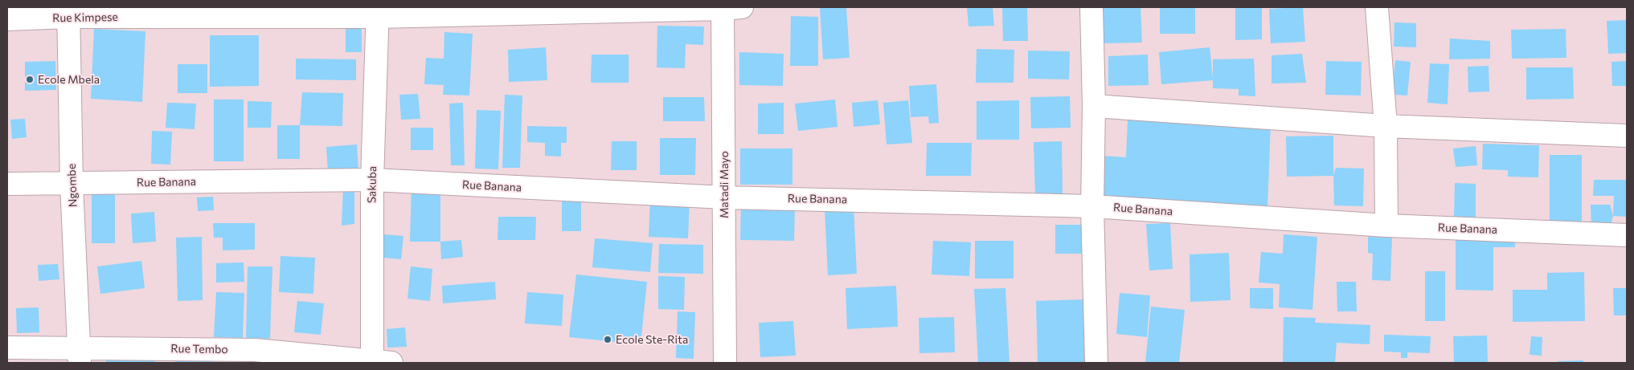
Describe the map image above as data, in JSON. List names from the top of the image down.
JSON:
{
  "streets": {
    "street": [
      "Rue Kimpese",
      "Rue Banana",
      "Sakuba",
      "Matadi Mayo",
      "Ngombe",
      "Rue Tembo"
    ]
  },
  "crossings": [
    ["Rue Kimpese", "Sakuba"],
    ["Rue Kimpese", "Matadi Mayo"],
    ["Rue Kimpese", "Ngombe"],
    ["Rue Banana", "Sakuba"],
    ["Rue Banana", "Matadi Mayo"],
    ["Rue Banana", "Ngombe"],
    ["Sakuba", "Rue Tembo"],
    ["Ngombe", "Rue Tembo"]
  ],
  "places": ["Ecole Mbela", "Ecole Ste-Rita"]
}
